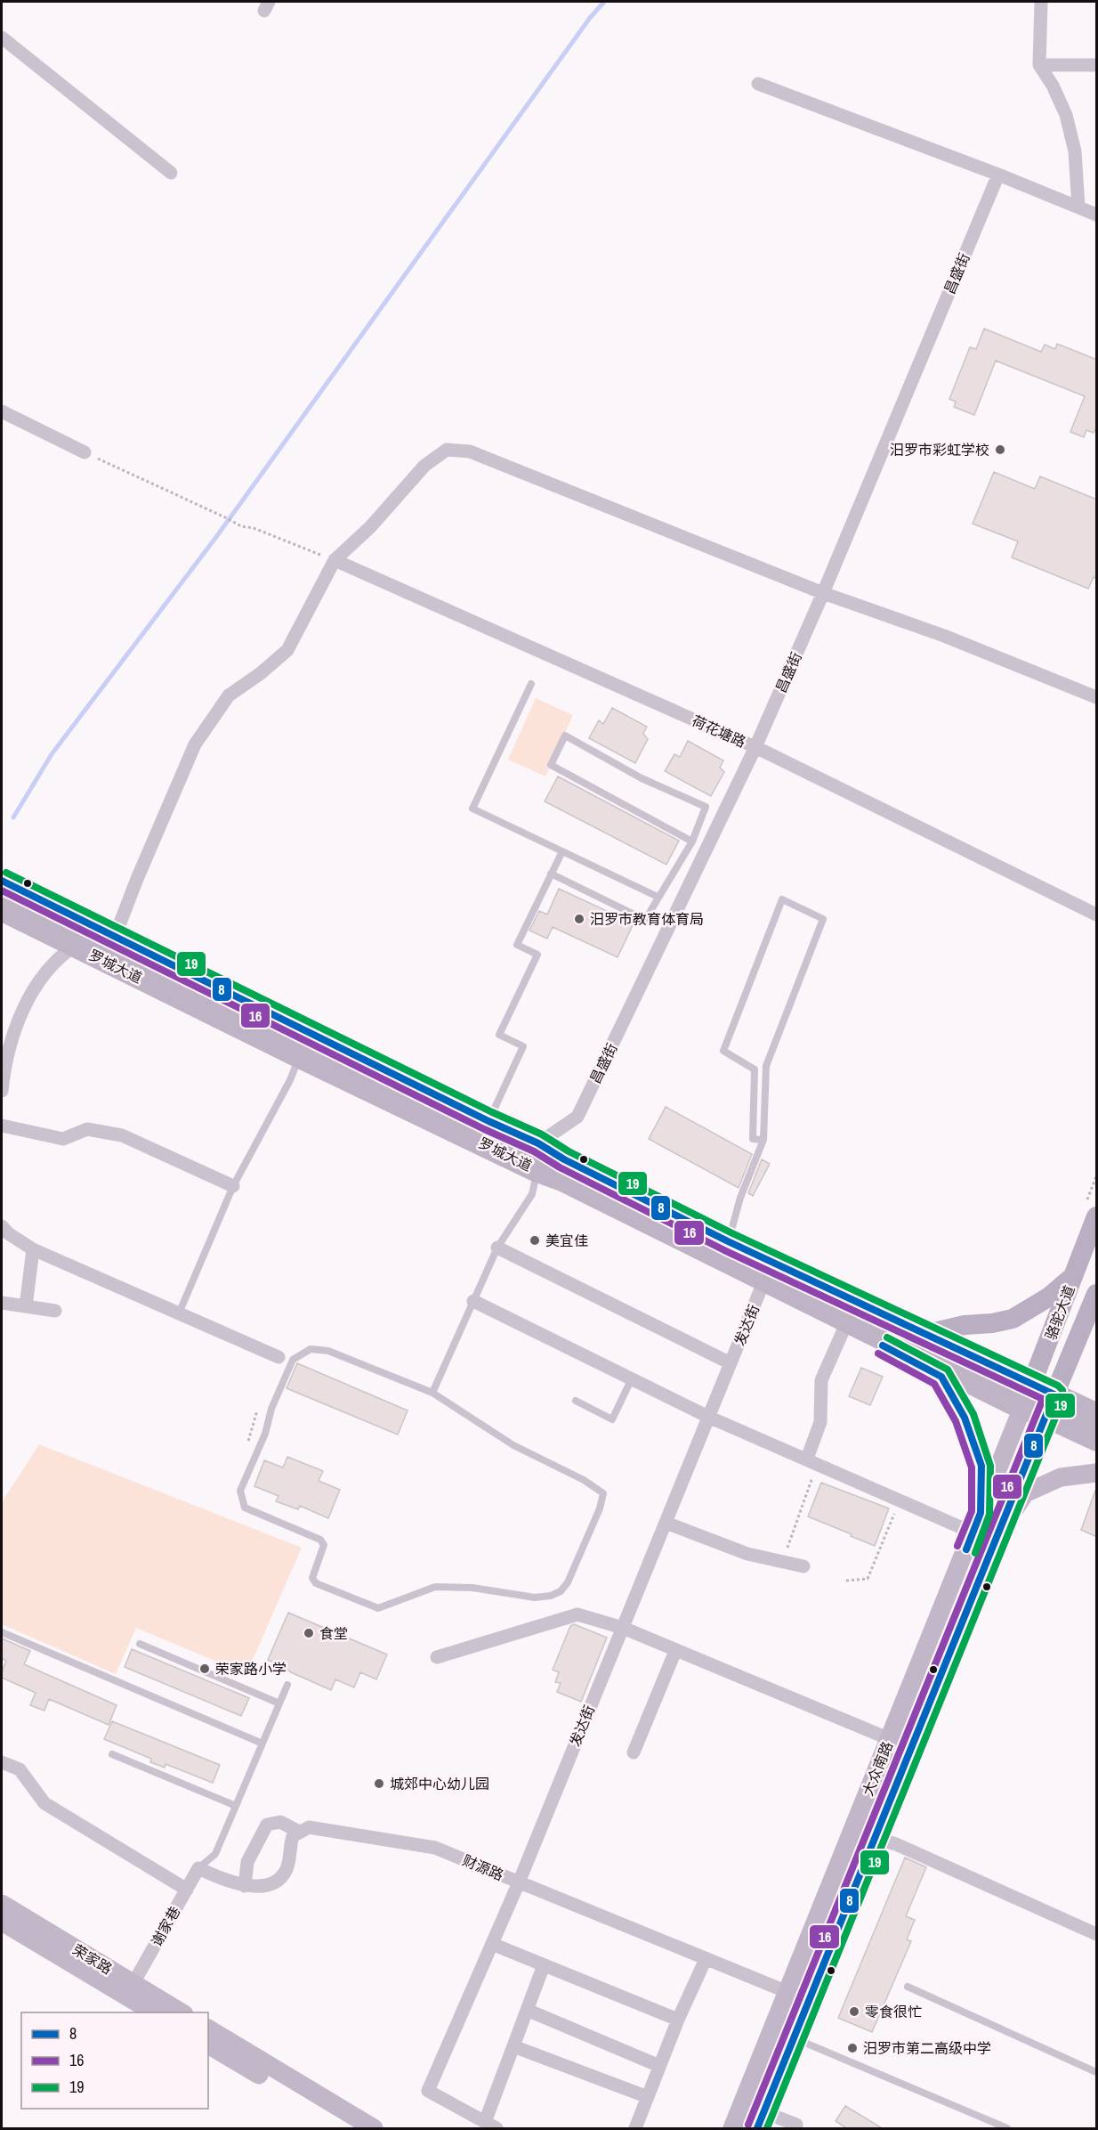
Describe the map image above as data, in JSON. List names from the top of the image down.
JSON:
{
  "streets": {
    "highway": ["罗城大道"],
    "main road": ["骆驼大道", "大众南路", "荣家路"],
    "street": [
      "昌盛街",
      "荷花塘路",
      "发达街",
      "财源路",
      "谢家巷"
    ]
  },
  "crossings": [
    ["昌盛街", "荷花塘路"],
    ["昌盛街", "罗城大道"],
    ["罗城大道", "骆驼大道"],
    ["罗城大道", "大众南路"],
    ["骆驼大道", "大众南路"],
    ["发达街", "财源路"],
    ["大众南路", "财源路"],
    ["谢家巷", "荣家路"]
  ],
  "places": [
    "汨罗市彩虹学校",
    "汨罗市教育体育局",
    "美宜佳",
    "食堂",
    "荣家路小学",
    "城郊中心幼儿园",
    "零食很忙",
    "汨罗市第二高级中学"
  ],
  "lines": ["transit line 19", "transit line 8", "transit line 16"],
  "legend": ["8", "16", "19"]
}
